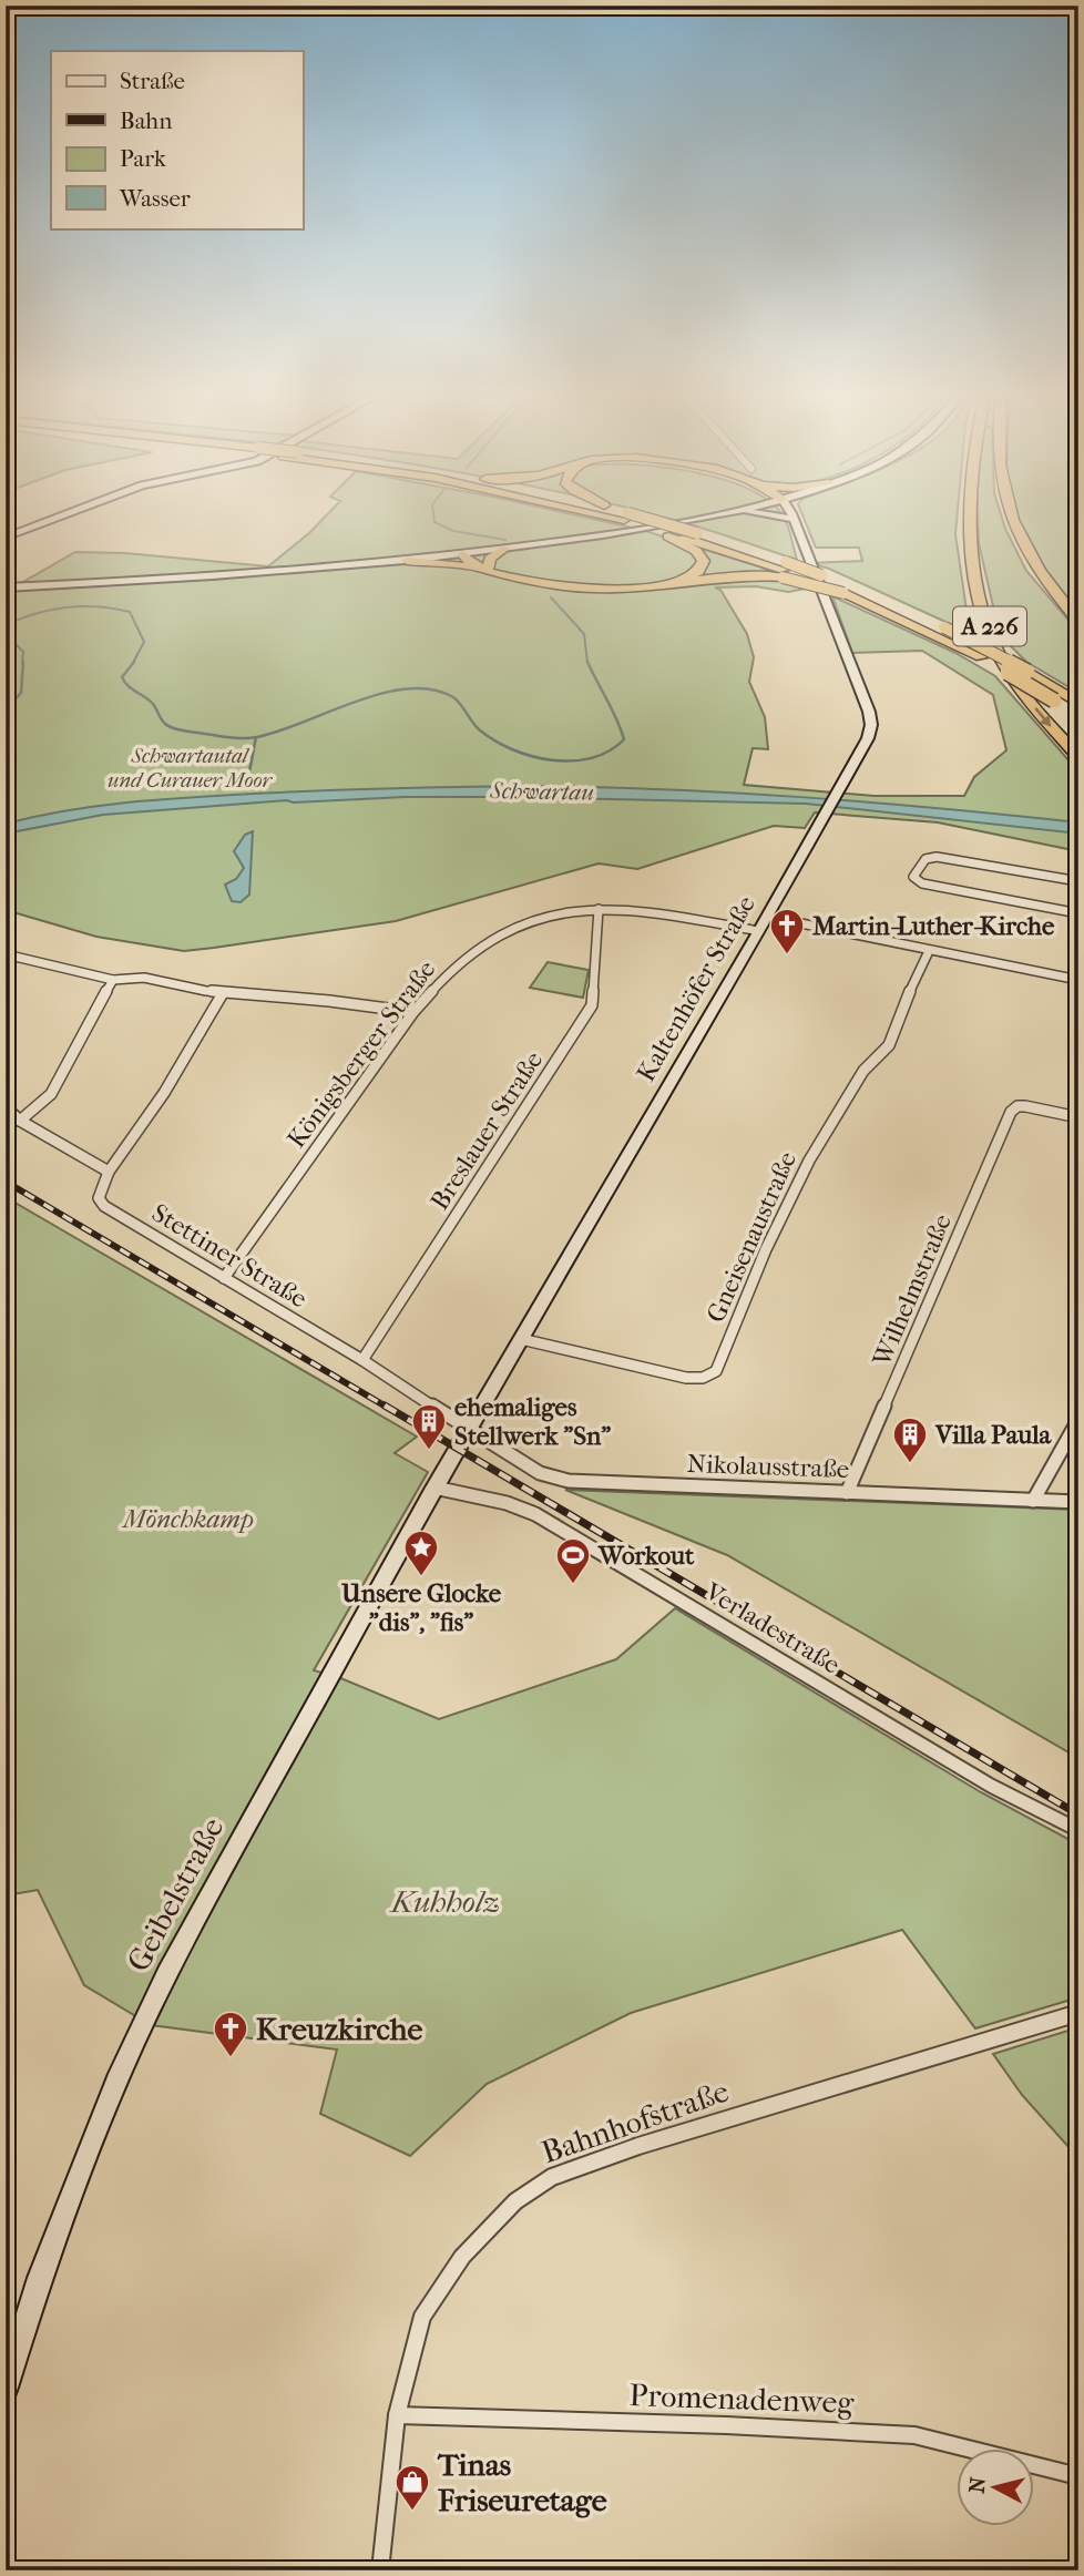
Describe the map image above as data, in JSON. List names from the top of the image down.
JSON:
{
  "streets": {
    "highway": ["A 226"],
    "street": [
      "Kaltenhöfer Straße",
      "Königsberger Straße",
      "Breslauer Straße",
      "Gneisenaustraße",
      "Stettiner Straße",
      "Wilhelmstraße",
      "Nikolausstraße",
      "Verladestraße",
      "Geibelstraße",
      "Bahnhofstraße",
      "Promenadenweg"
    ]
  },
  "crossings": [
    ["Kaltenhöfer Straße", "Königsberger Straße"],
    ["Kaltenhöfer Straße", "Gneisenaustraße"],
    ["Kaltenhöfer Straße", "Stettiner Straße"],
    ["Kaltenhöfer Straße", "Nikolausstraße"],
    ["Kaltenhöfer Straße", "Geibelstraße"],
    ["Königsberger Straße", "Breslauer Straße"],
    ["Königsberger Straße", "Stettiner Straße"],
    ["Breslauer Straße", "Stettiner Straße"],
    ["Stettiner Straße", "Nikolausstraße"],
    ["Wilhelmstraße", "Nikolausstraße"],
    ["Verladestraße", "Geibelstraße"],
    ["Bahnhofstraße", "Promenadenweg"]
  ],
  "water": ["Schwartau"],
  "parks": ["Schwartautal und Curauer Moor", "Mönchkamp", "Kuhholz"],
  "places": {
    "church": ["Martin-Luther-Kirche", "Kreuzkirche"],
    "building": ["ehemaliges Stellwerk \"Sn\"", "Villa Paula"],
    "place": ["Unsere Glocke \"dis\", \"fis\""],
    "sports": ["Workout"],
    "shop": ["Tinas Friseuretage"]
  },
  "legend": [
    "Straße",
    "Bahn",
    "Park",
    "Wasser"
  ],
  "north": "left"
}
